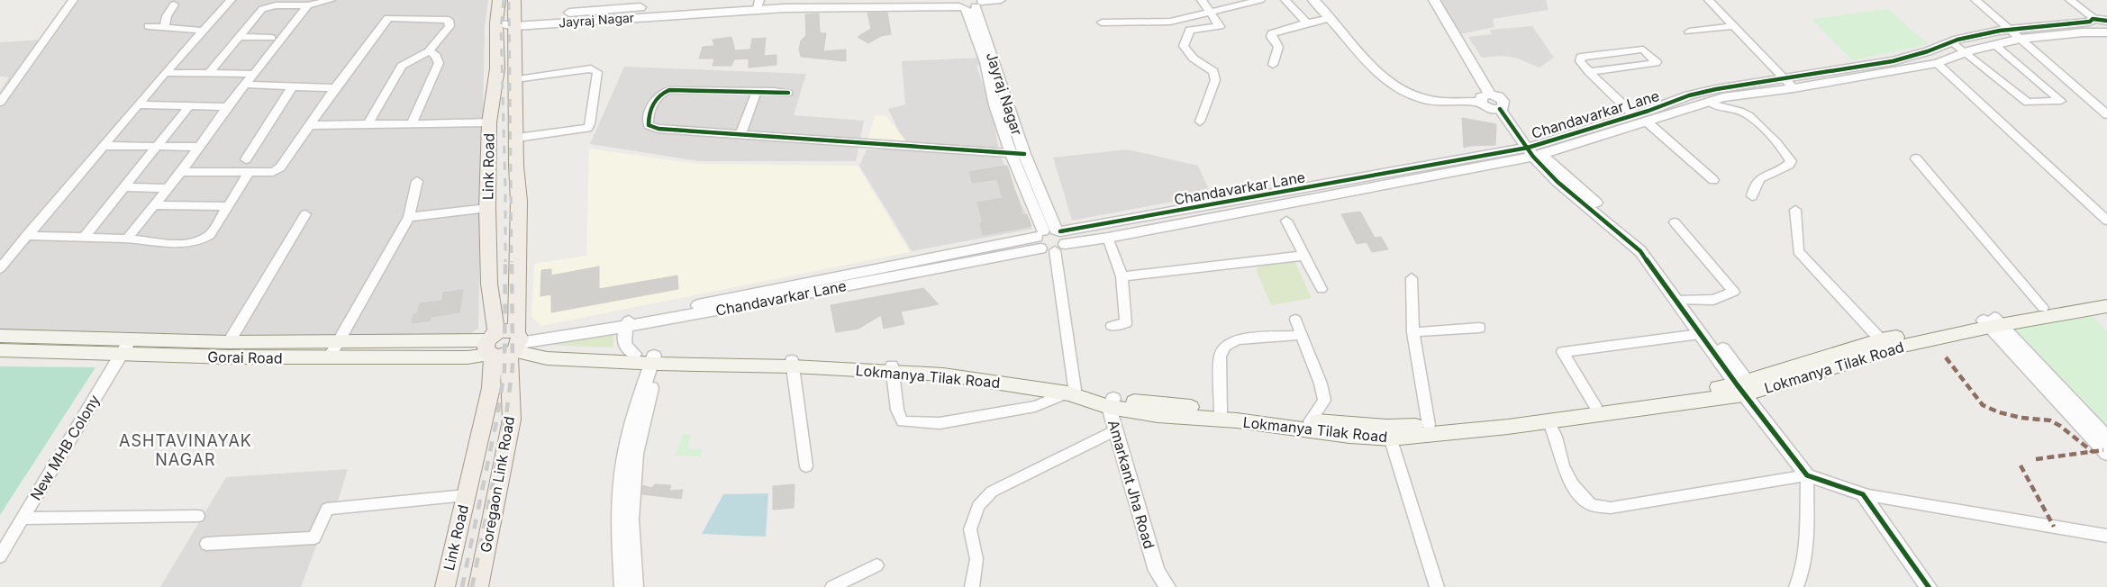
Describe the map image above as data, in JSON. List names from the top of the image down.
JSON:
{
  "streets": {
    "main road": [
      "Link Road",
      "Gorai Road",
      "Lokmanya Tilak Road",
      "Goregaon Link Road"
    ],
    "street": [
      "Jayraj Nagar",
      "Chandavarkar Lane",
      "New MHB Colony",
      "Amarkant Jha Road"
    ]
  },
  "crossings": [
    ["Jayraj Nagar", "Chandavarkar Lane"],
    ["Jayraj Nagar", "Link Road"],
    ["Chandavarkar Lane", "Link Road"],
    ["Chandavarkar Lane", "Gorai Road"],
    ["Chandavarkar Lane", "Lokmanya Tilak Road"],
    ["Chandavarkar Lane", "Goregaon Link Road"],
    ["Link Road", "Gorai Road"],
    ["Link Road", "Lokmanya Tilak Road"],
    ["Link Road", "Goregaon Link Road"],
    ["Gorai Road", "Lokmanya Tilak Road"],
    ["Gorai Road", "New MHB Colony"],
    ["Gorai Road", "Goregaon Link Road"],
    ["Lokmanya Tilak Road", "Goregaon Link Road"],
    ["Lokmanya Tilak Road", "Amarkant Jha Road"]
  ],
  "districts": ["ASHTAVINAYAK NAGAR"]
}
